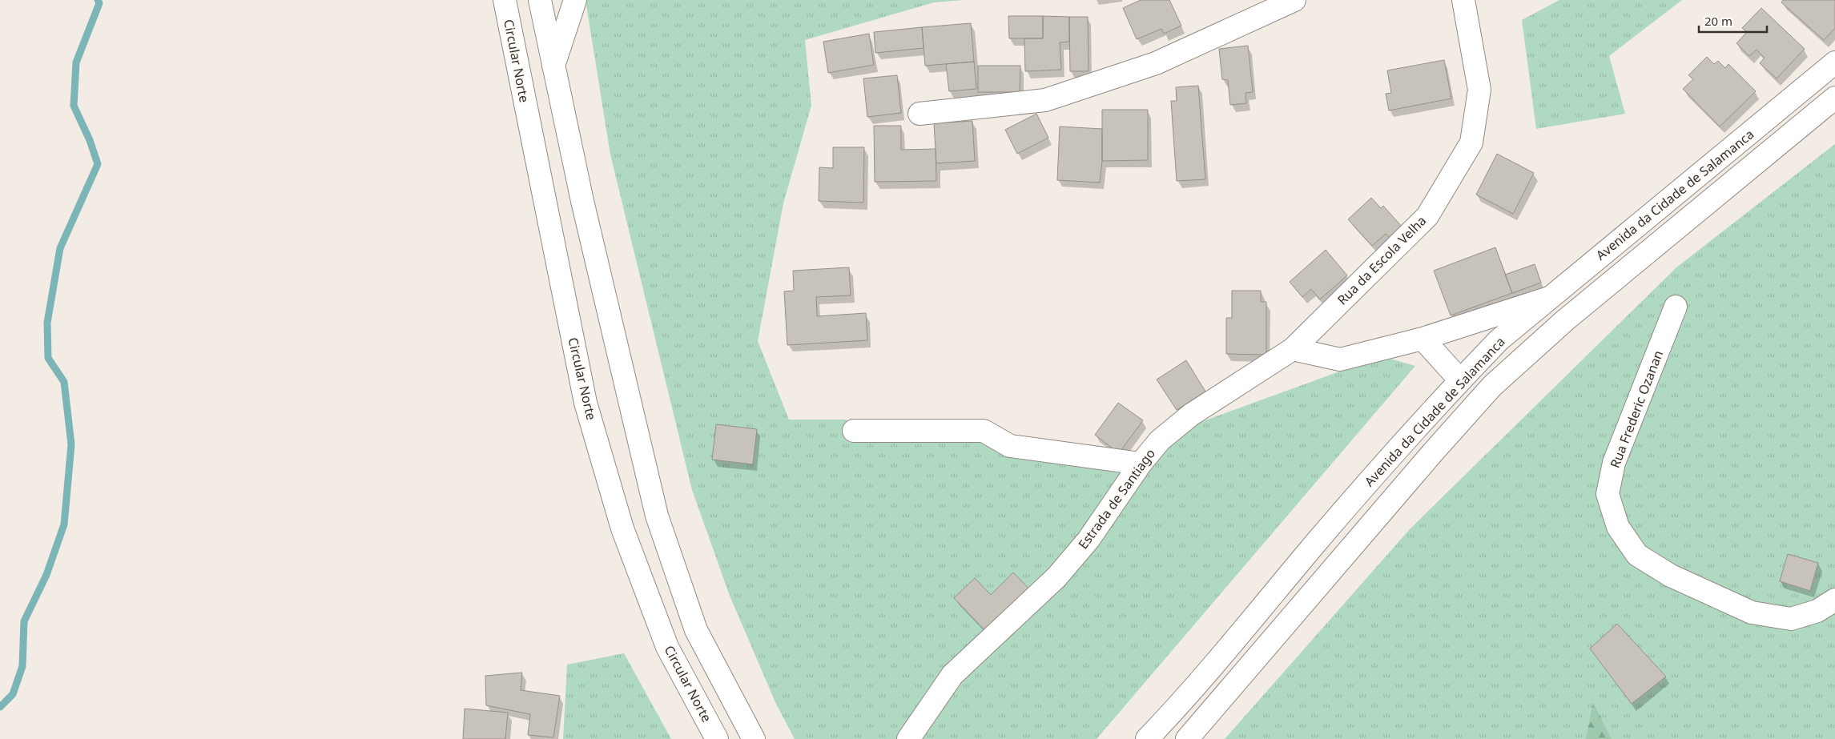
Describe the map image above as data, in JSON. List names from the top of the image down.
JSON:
{
  "streets": {
    "street": [
      "Circular Norte",
      "Avenida da Cidade de Salamanca",
      "Rua da Escola Velha",
      "Rua Frederic Ozanan",
      "Estrada de Santiago"
    ]
  },
  "crossings": [
    ["Rua da Escola Velha", "Estrada de Santiago"]
  ],
  "scale_bar": "20 m"
}
